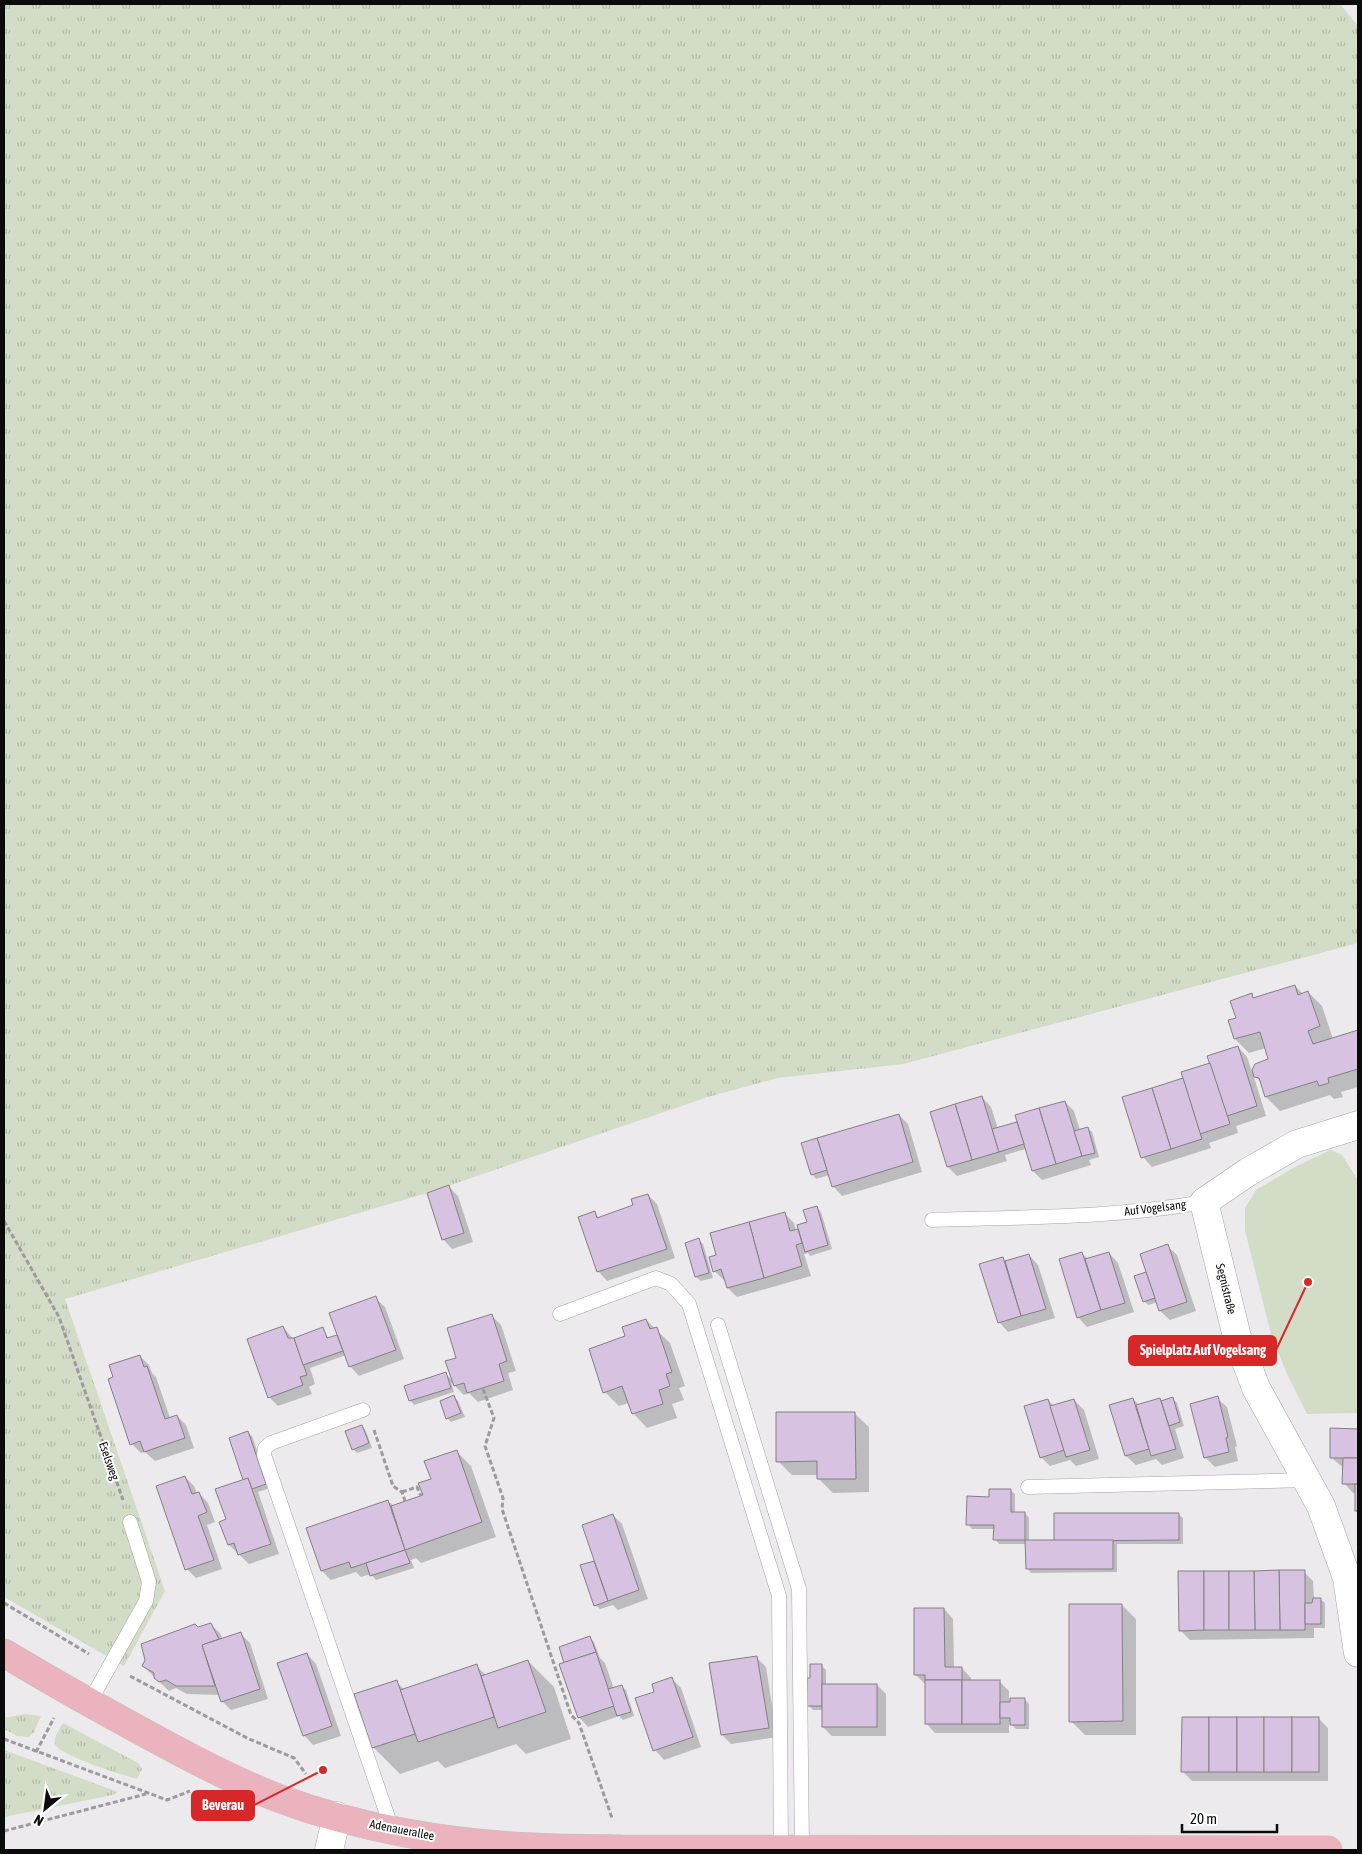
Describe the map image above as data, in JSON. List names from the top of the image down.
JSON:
{
  "streets": {
    "main road": ["Adenauerallee"],
    "street": ["Auf Vogelsang", "Segnistraße"],
    "path": ["Eselsweg"]
  },
  "crossings": [
    ["Auf Vogelsang", "Segnistraße"]
  ],
  "places": ["Spielplatz Auf Vogelsang", "Beverau"],
  "scale_bar": "20 m",
  "north": "bottom left"
}
